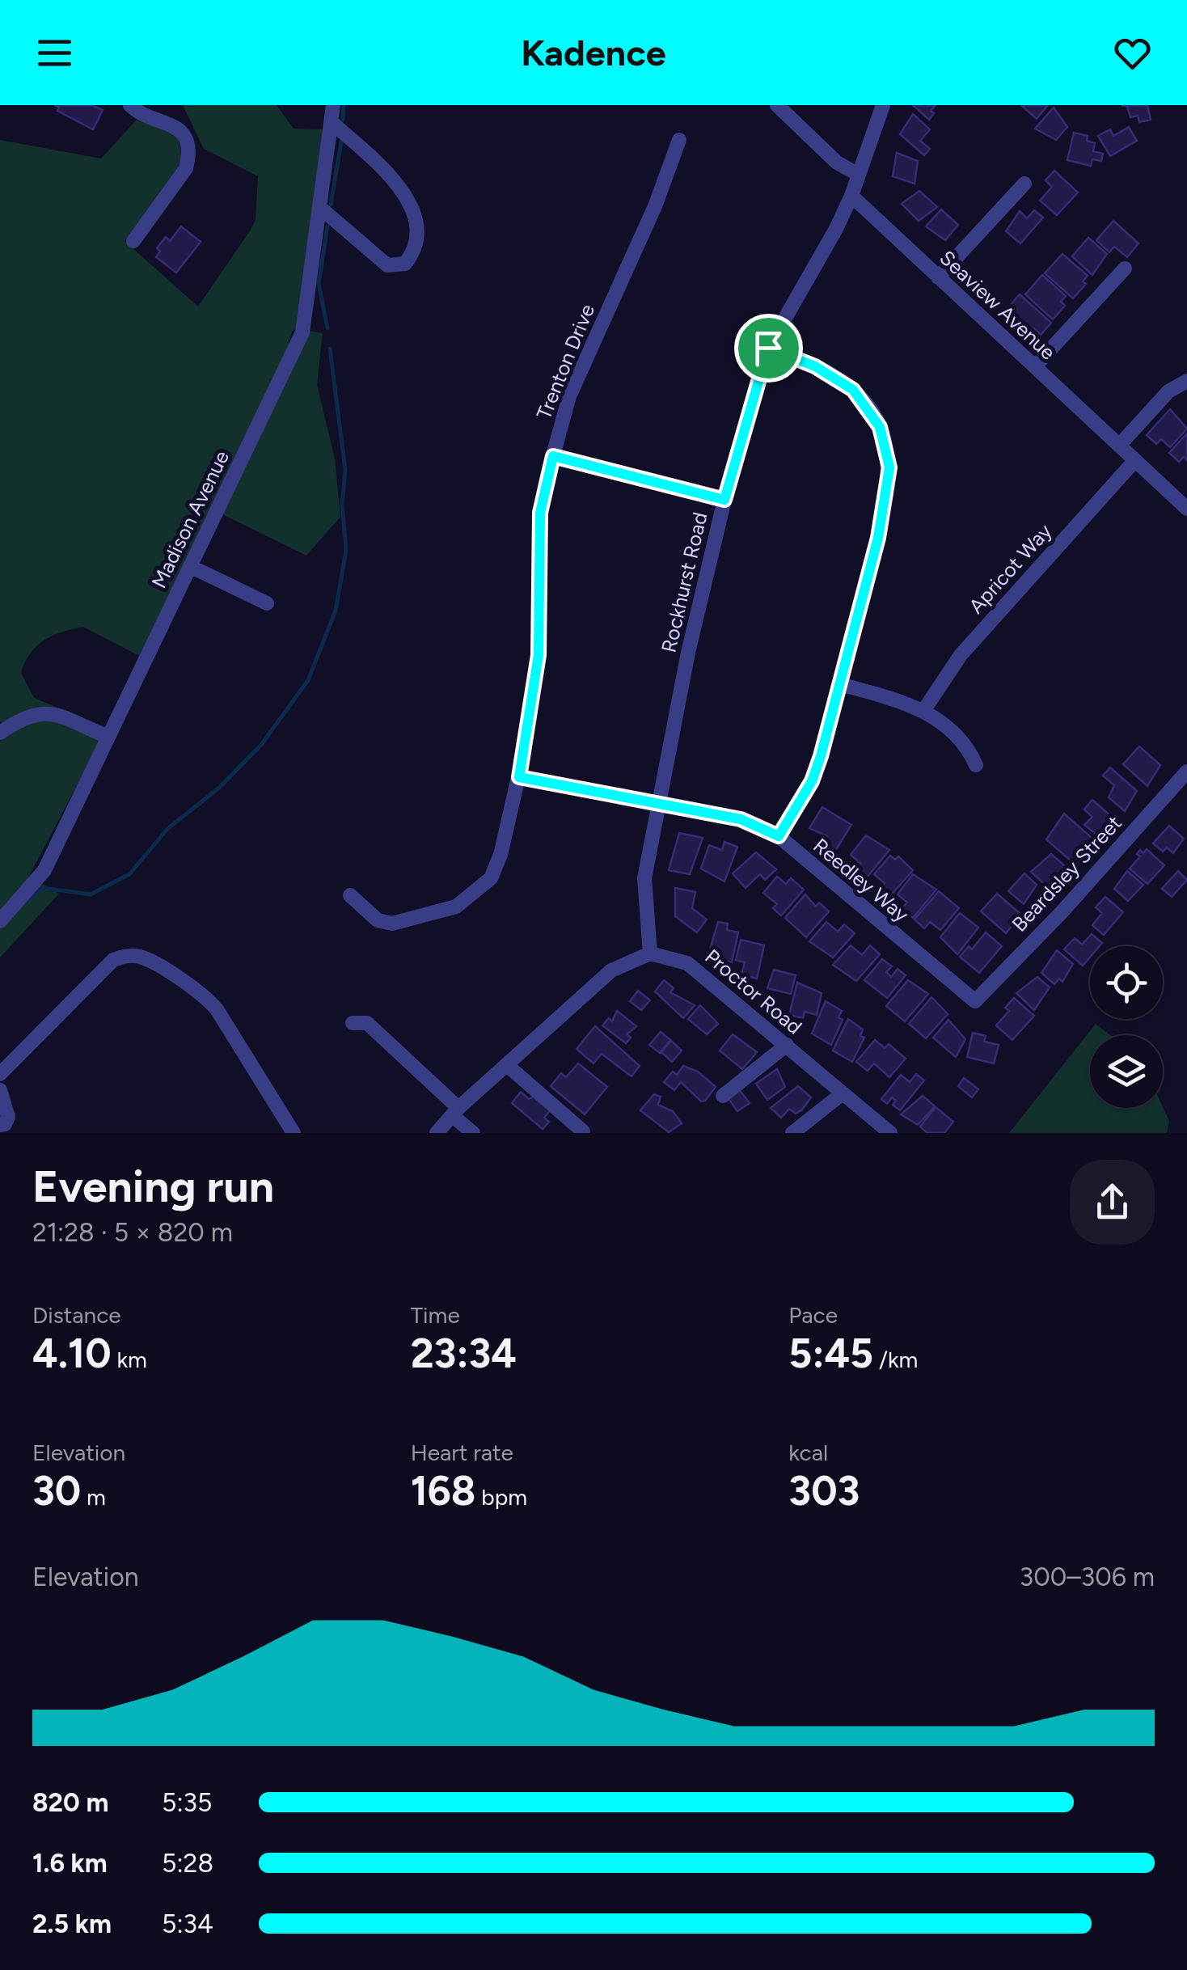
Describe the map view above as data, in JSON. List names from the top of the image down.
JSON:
{
  "streets": {
    "street": [
      "Seaview Avenue",
      "Trenton Drive",
      "Madison Avenue",
      "Apricot Way",
      "Rockhurst Road",
      "Beardsley Street",
      "Reedley Way",
      "Proctor Road"
    ]
  },
  "crossings": [
    ["Seaview Avenue", "Apricot Way"],
    ["Seaview Avenue", "Rockhurst Road"],
    ["Trenton Drive", "Reedley Way"],
    ["Rockhurst Road", "Reedley Way"],
    ["Rockhurst Road", "Proctor Road"],
    ["Beardsley Street", "Reedley Way"]
  ],
  "page": {
    "header": "Kadence",
    "heading": ["Evening run", "21:28 · 5 × 820 m"],
    "stats": [
      ["Distance", "4.10 km"],
      ["Time", "23:34"],
      ["Pace", "5:45 /km"],
      ["Elevation", "30 m"],
      ["Heart rate", "168 bpm"],
      ["kcal", "303"]
    ],
    "chart": ["Elevation", "300–306 m"],
    "list": [
      {
        "name": "820 m",
        "note": "5:35"
      },
      {
        "name": "1.6 km",
        "note": "5:28"
      },
      {
        "name": "2.5 km",
        "note": "5:34"
      }
    ]
  }
}
